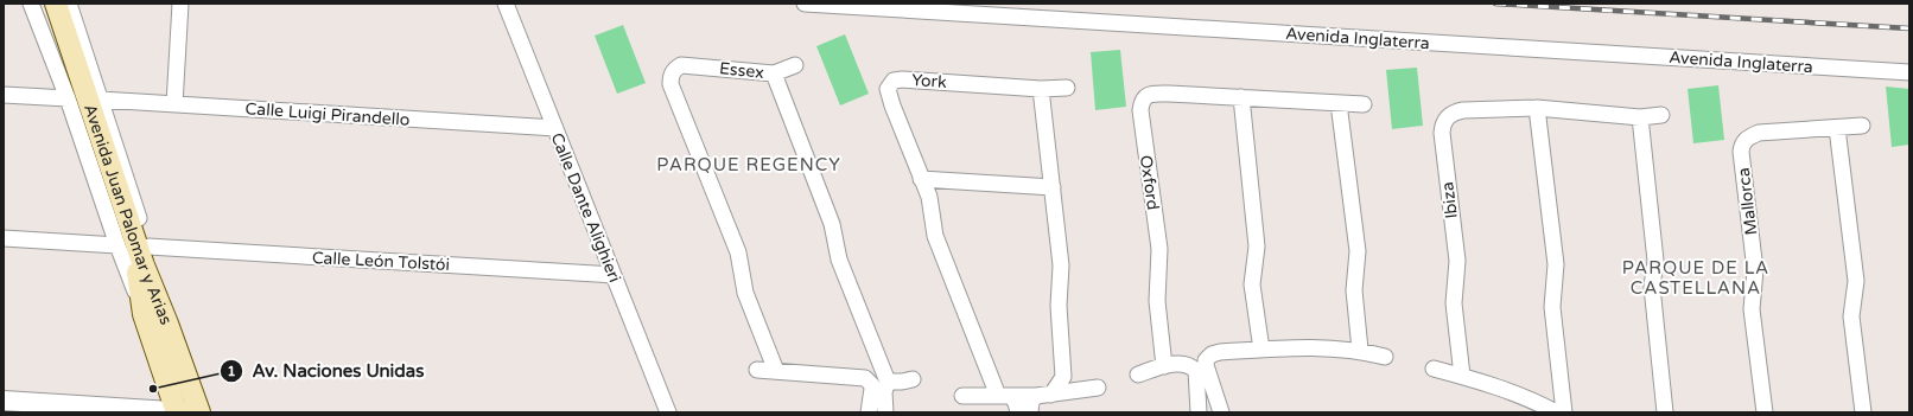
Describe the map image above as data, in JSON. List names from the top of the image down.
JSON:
{
  "streets": {
    "main road": ["Avenida Juan Palomar y Arias"],
    "street": [
      "Avenida Inglaterra",
      "Essex",
      "York",
      "Calle Luigi Pirandello",
      "Oxford",
      "Ibiza",
      "Mallorca",
      "Calle Dante Alighieri",
      "Calle León Tolstói"
    ]
  },
  "crossings": [
    ["Calle Luigi Pirandello", "Avenida Juan Palomar y Arias"],
    ["Calle Luigi Pirandello", "Calle Dante Alighieri"],
    ["Avenida Juan Palomar y Arias", "Calle León Tolstói"],
    ["Calle Dante Alighieri", "Calle León Tolstói"]
  ],
  "districts": ["PARQUE REGENCY", "PARQUE DE LA CASTELLANA"],
  "places": ["Av. Naciones Unidas"]
}
